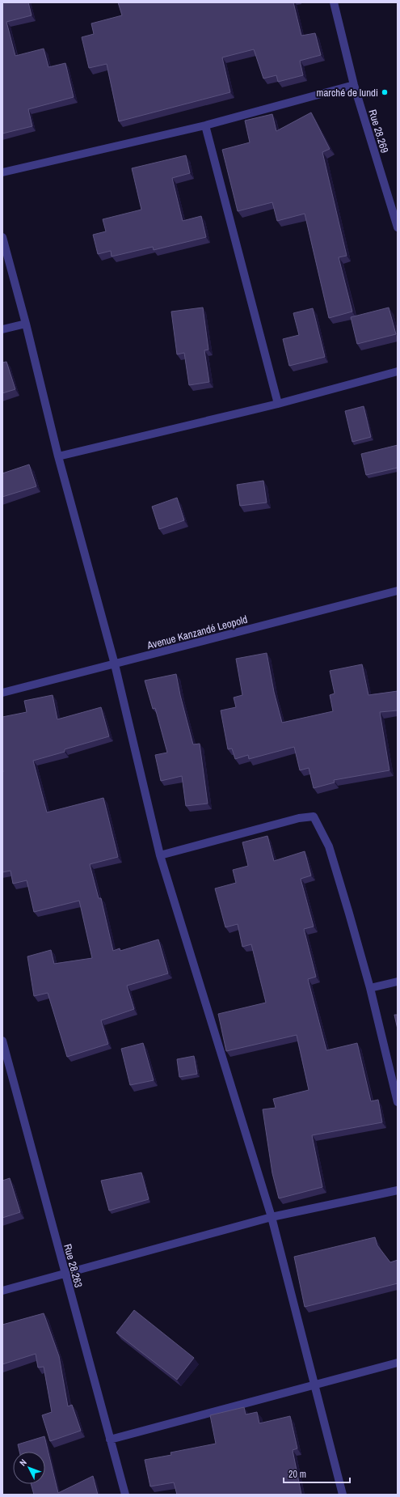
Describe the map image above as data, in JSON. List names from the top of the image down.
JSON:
{
  "streets": {
    "street": ["Rue 28.269", "Avenue Kanzandé Leopold", "Rue 28.263"]
  },
  "places": ["marché de lundi"],
  "scale_bar": "20 m",
  "north": "top left"
}
